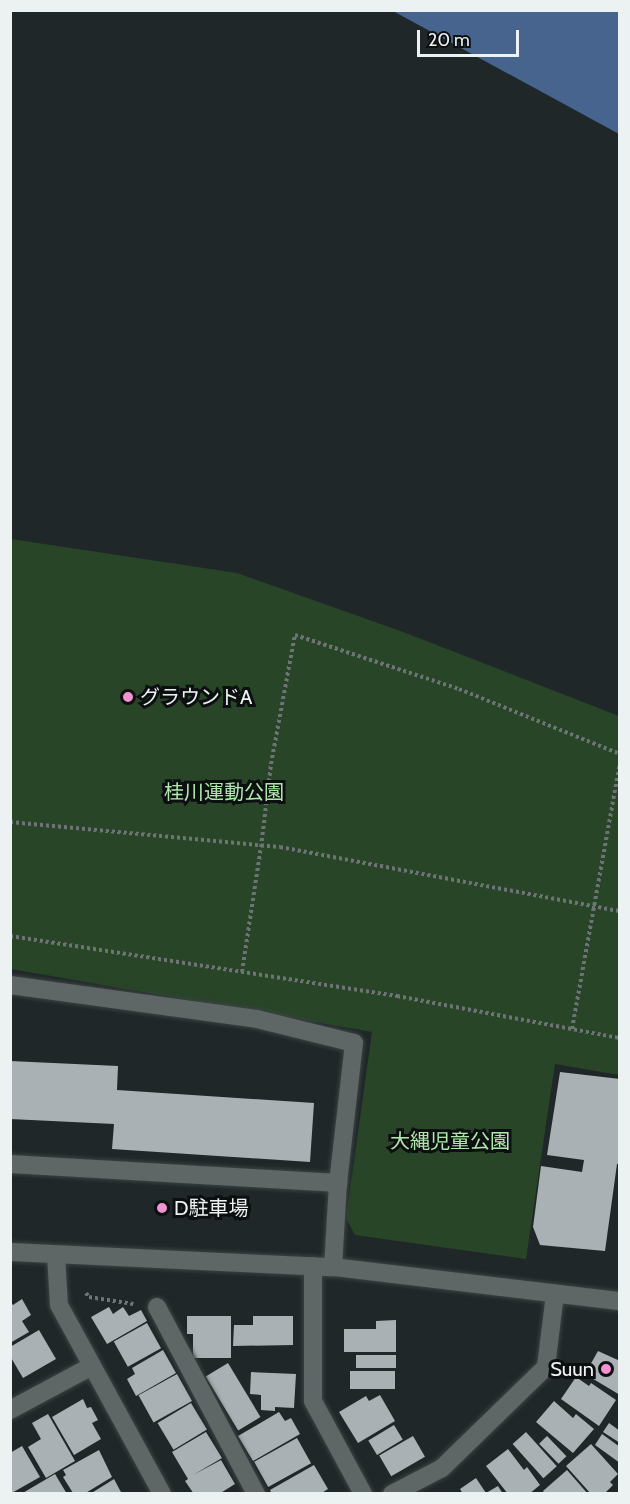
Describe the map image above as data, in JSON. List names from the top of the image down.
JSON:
{
  "parks": ["桂川運動公園", "大縄児童公園"],
  "places": ["グラウンドA", "D駐車場", "Suun"],
  "scale_bar": "20 m"
}
